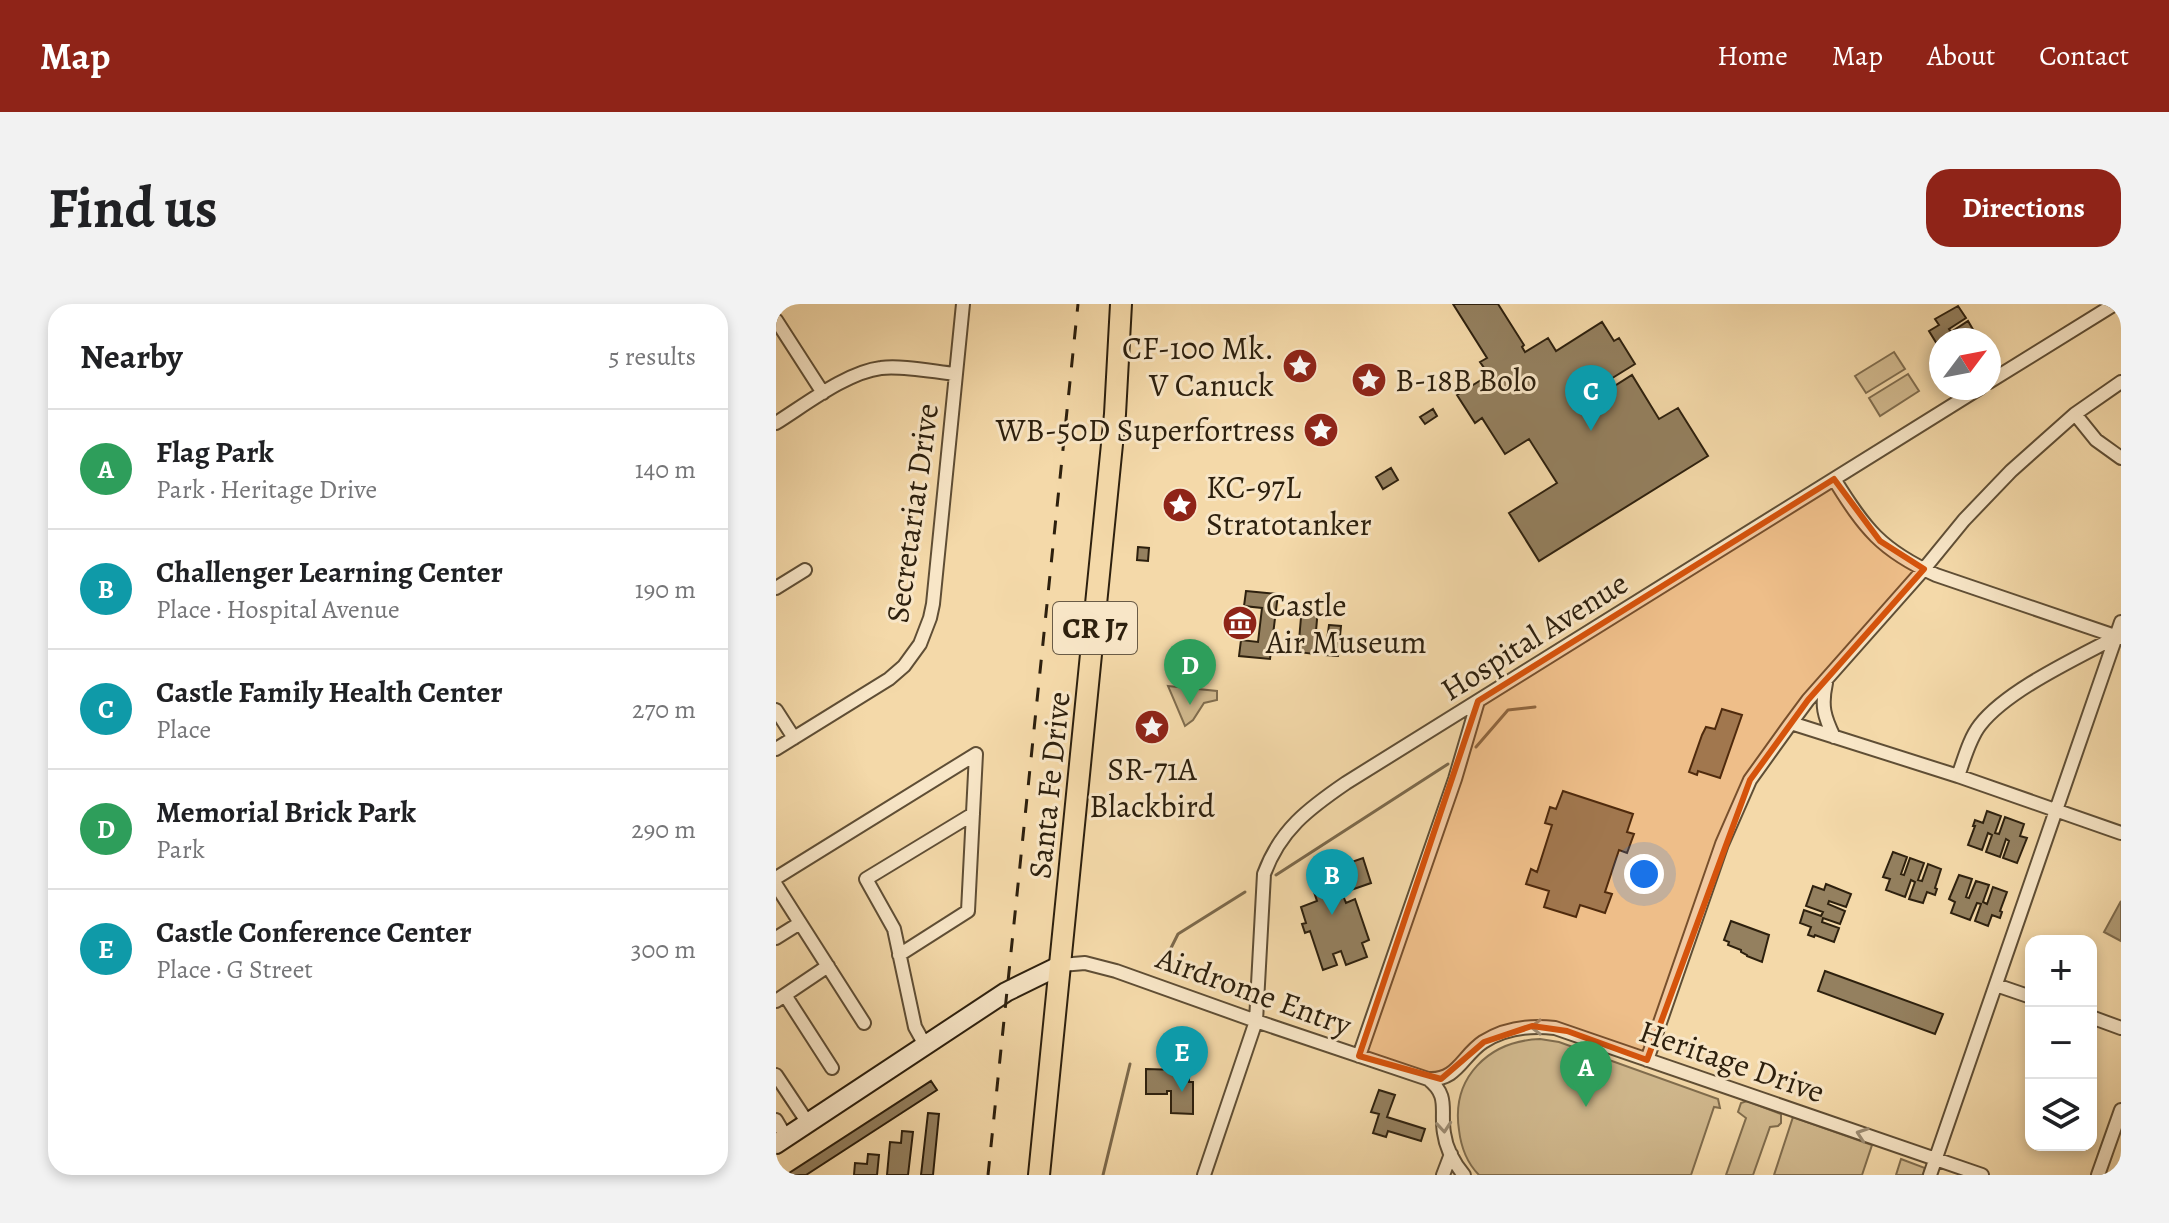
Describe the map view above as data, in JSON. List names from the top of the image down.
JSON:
{
  "streets": {
    "main road": ["CR J7", "Santa Fe Drive"],
    "street": [
      "Secretariat Drive",
      "Hospital Avenue",
      "Airdrome Entry",
      "Heritage Drive"
    ]
  },
  "crossings": [
    ["Hospital Avenue", "Airdrome Entry"],
    ["Santa Fe Drive", "Airdrome Entry"],
    ["Airdrome Entry", "Heritage Drive"]
  ],
  "one_way": ["Heritage Drive"],
  "places": {
    "place": [
      "CF-100 Mk. V Canuck",
      "B-18B Bolo",
      "WB-50D Superfortress",
      "KC-97L Stratotanker",
      "SR-71A Blackbird"
    ],
    "museum": ["Castle Air Museum"]
  },
  "north": "top right",
  "page": {
    "header": "Map",
    "nav": [
      "Home",
      "Map",
      "About",
      "Contact"
    ],
    "buttons": "Directions",
    "title": "Find us",
    "heading": ["Nearby", "5 results"],
    "pins": [
      "C",
      "D",
      "B",
      "E",
      "A"
    ],
    "list": [
      {
        "mark": "A",
        "name": "Flag Park",
        "note": "Park · Heritage Drive",
        "value": "140 m"
      },
      {
        "mark": "B",
        "name": "Challenger Learning Center",
        "note": "Place · Hospital Avenue",
        "value": "190 m"
      },
      {
        "mark": "C",
        "name": "Castle Family Health Center",
        "note": "Place",
        "value": "270 m"
      },
      {
        "mark": "D",
        "name": "Memorial Brick Park",
        "note": "Park",
        "value": "290 m"
      },
      {
        "mark": "E",
        "name": "Castle Conference Center",
        "note": "Place · G Street",
        "value": "300 m"
      }
    ],
    "map_buttons": ["+", "−"]
  }
}
